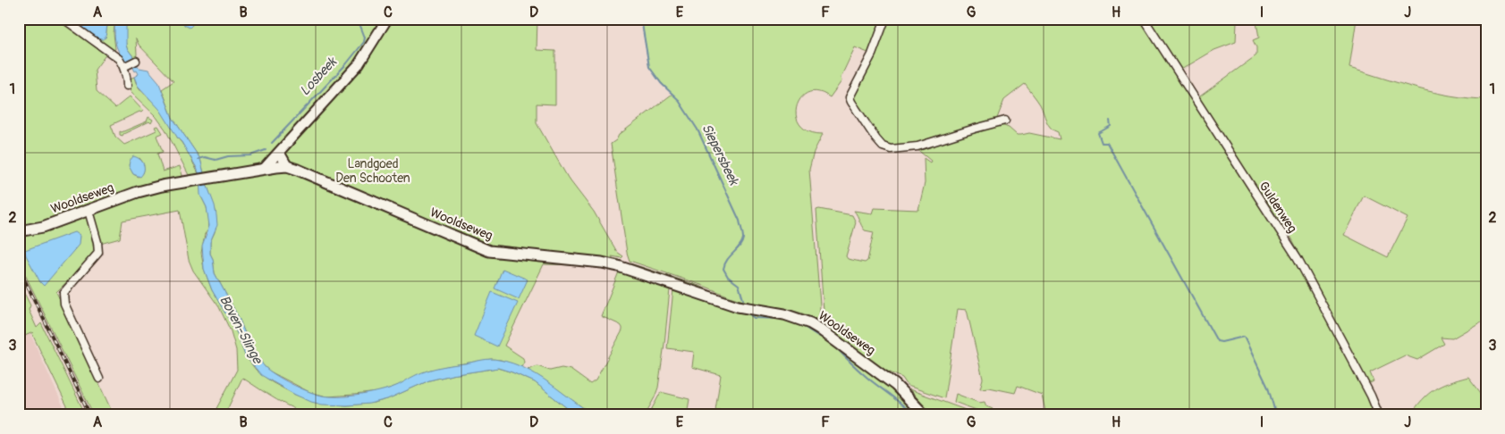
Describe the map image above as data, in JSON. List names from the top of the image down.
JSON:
{
  "streets": {
    "main road": ["Wooldseweg"],
    "street": ["Guldenweg"]
  },
  "water": ["Losbeek", "Siepersbeek", "Boven-Slinge"],
  "parks": ["Landgoed Den Schooten"],
  "grid": {
    "columns": [
      "A",
      "B",
      "C",
      "D",
      "E",
      "F",
      "G",
      "H",
      "I",
      "J"
    ],
    "rows": ["1", "2", "3"]
  }
}
